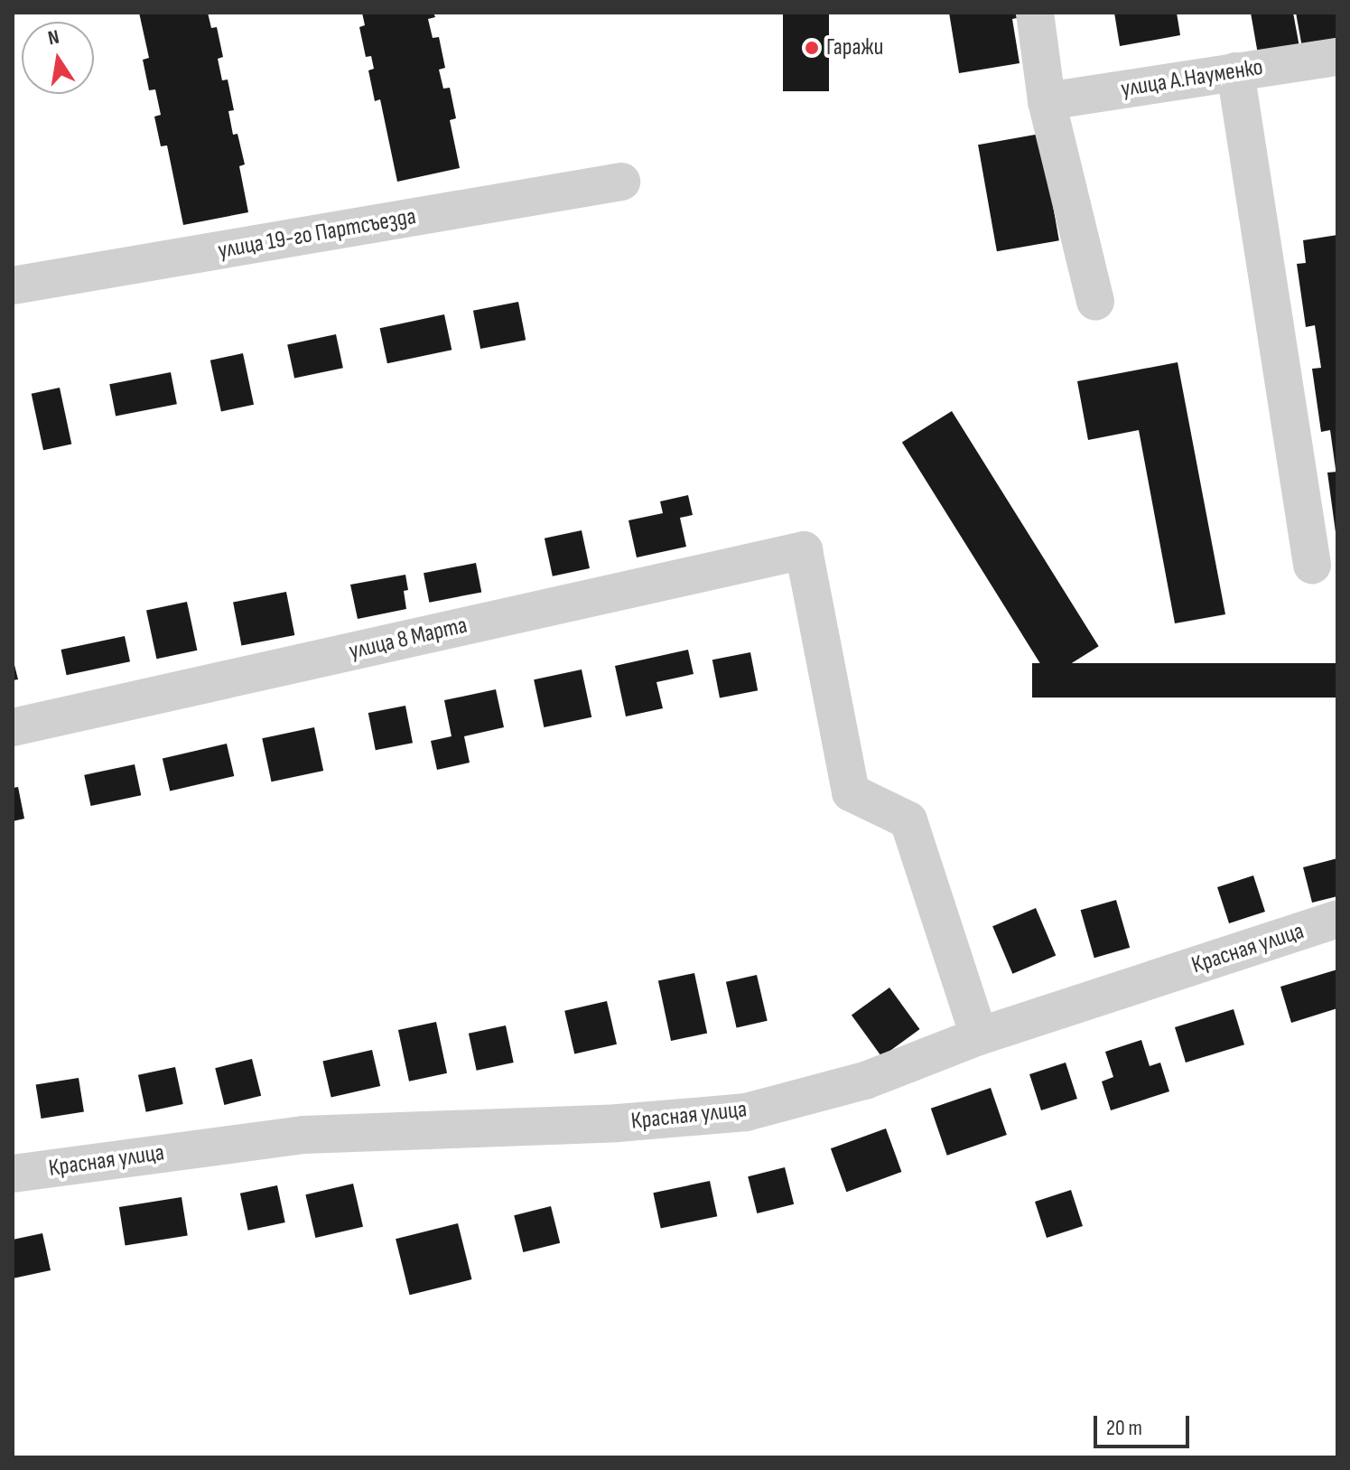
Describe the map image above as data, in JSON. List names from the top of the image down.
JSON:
{
  "streets": {
    "street": [
      "улица А.Науменко",
      "улица 19-го Партсъезда",
      "улица 8 Марта",
      "Красная улица"
    ]
  },
  "crossings": [
    ["улица 8 Марта", "Красная улица"]
  ],
  "places": ["Гаражи"],
  "scale_bar": "20 m",
  "north": "top"
}
